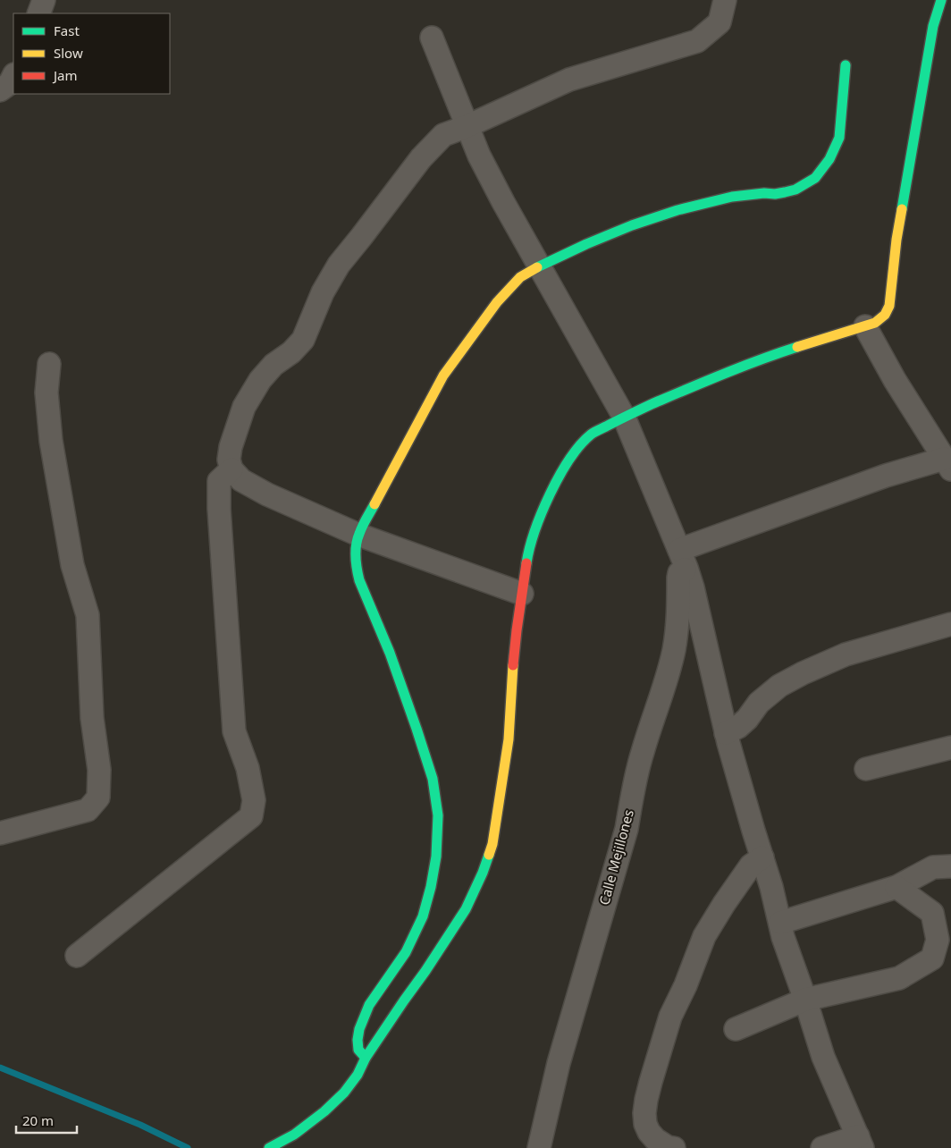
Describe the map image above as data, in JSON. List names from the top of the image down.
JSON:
{
  "streets": {
    "street": ["Calle Mejillones"]
  },
  "legend": ["Fast", "Slow", "Jam"],
  "scale_bar": "20 m"
}
